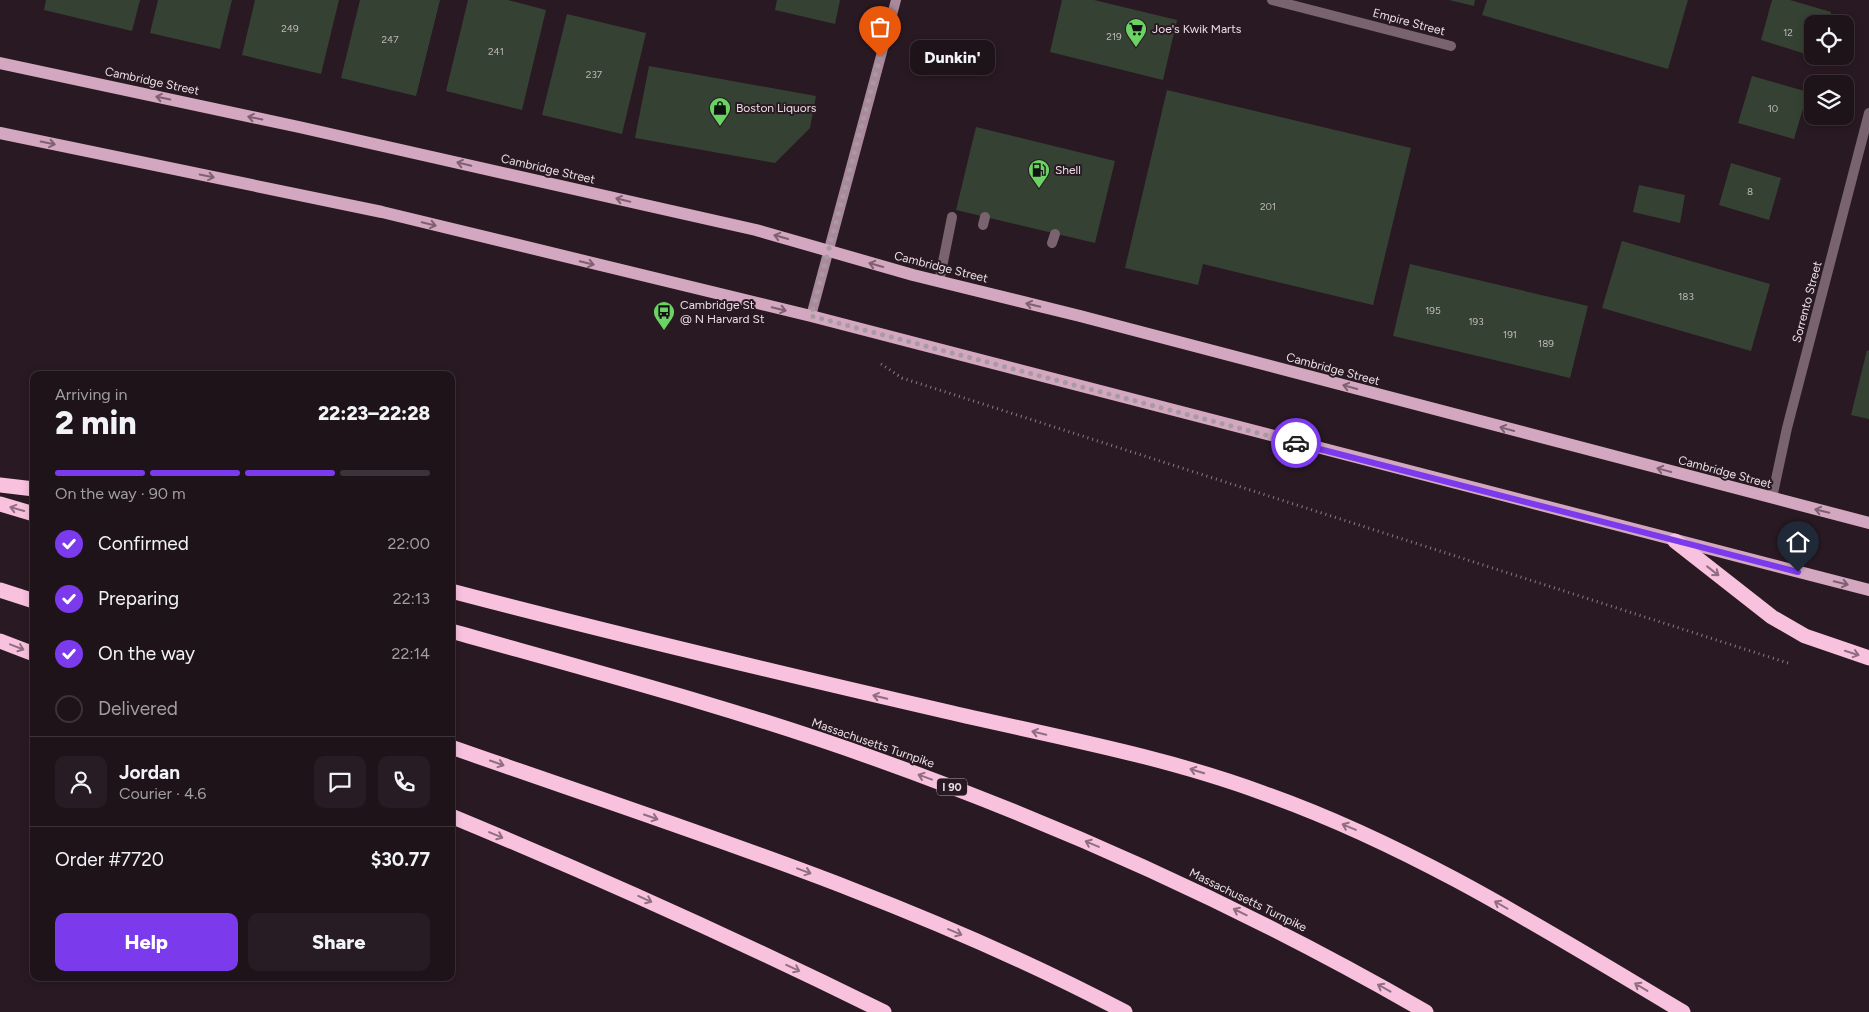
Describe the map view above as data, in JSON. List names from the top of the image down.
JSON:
{
  "streets": {
    "highway": ["Massachusetts Turnpike", "I 90"],
    "main road": ["Cambridge Street"],
    "street": ["Empire Street", "Sorrento Street"]
  },
  "crossings": [
    ["Cambridge Street", "Sorrento Street"]
  ],
  "places": {
    "supermarket": ["Joe's Kwik Marts"],
    "other": ["Dunkin'"],
    "shop": ["Boston Liquors"],
    "fuel station": ["Shell"],
    "bus stop": ["Cambridge St @ N Harvard St"]
  },
  "house_numbers": [
    "249",
    "12",
    "219",
    "247",
    "241",
    "237",
    "10",
    "8",
    "201",
    "183",
    "195",
    "193",
    "191",
    "189"
  ],
  "page": {
    "bubble": "Dunkin'",
    "heading": ["2 min", "Arriving in", "22:23–22:28"],
    "panel": [
      "Jordan",
      "Courier · 4.6",
      "Order #7720",
      "$30.77"
    ],
    "bar": "On the way · 90 m",
    "list": [
      ["Confirmed", "22:00"],
      ["Preparing", "22:13"],
      ["On the way", "22:14"],
      "Delivered"
    ],
    "buttons": ["Help", "Share"]
  }
}
